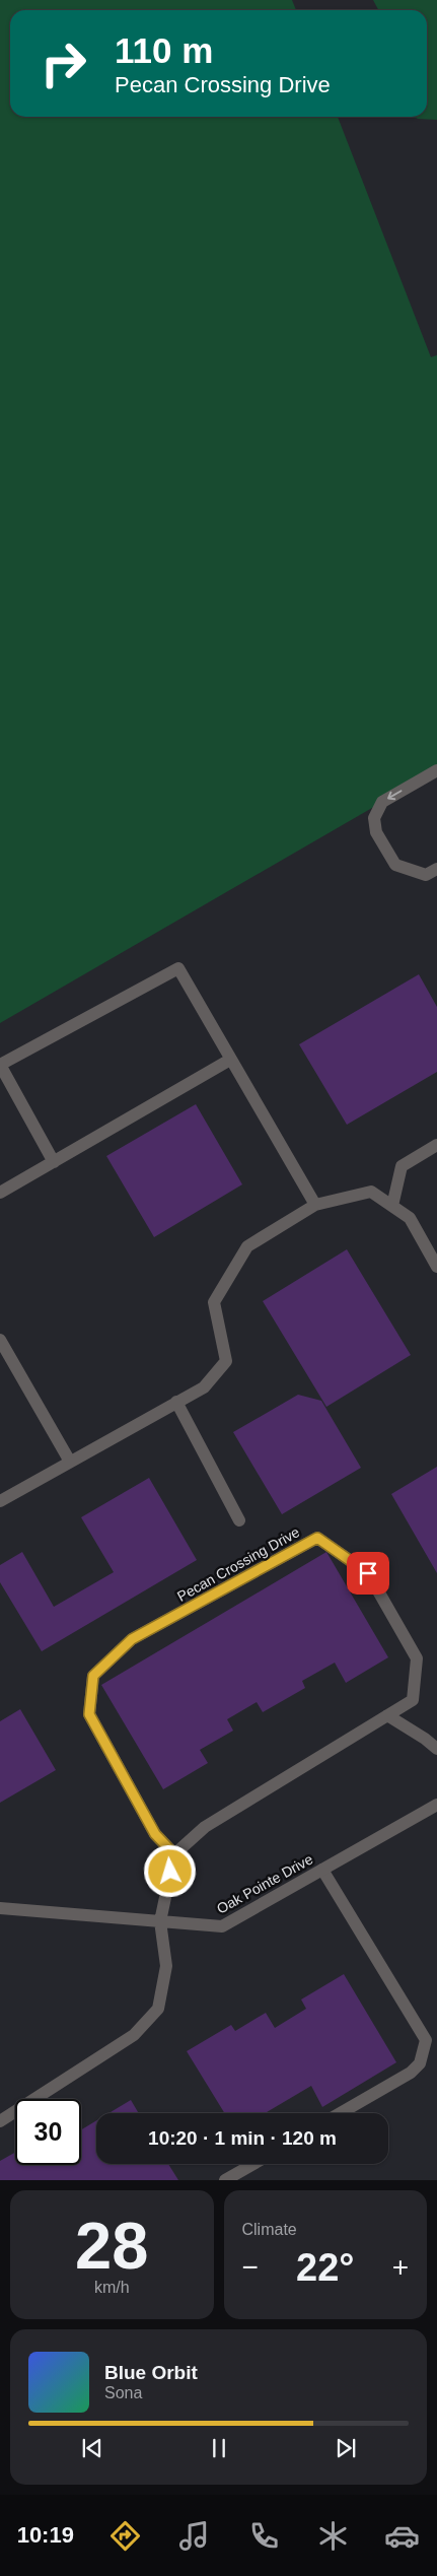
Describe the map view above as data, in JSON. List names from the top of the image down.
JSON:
{
  "streets": {
    "street": ["Pecan Crossing Drive", "Oak Pointe Drive"]
  },
  "page": {
    "turn": ["110 m", "Pecan Crossing Drive"],
    "limit": "30",
    "trip": "10:20 · 1 min · 120 m",
    "tile": [
      ["28", "km/h"],
      "Climate"
    ],
    "heat": ["−", "22°", "+"],
    "song": ["Blue Orbit", "Sona"],
    "tabs": "10:19"
  }
}
